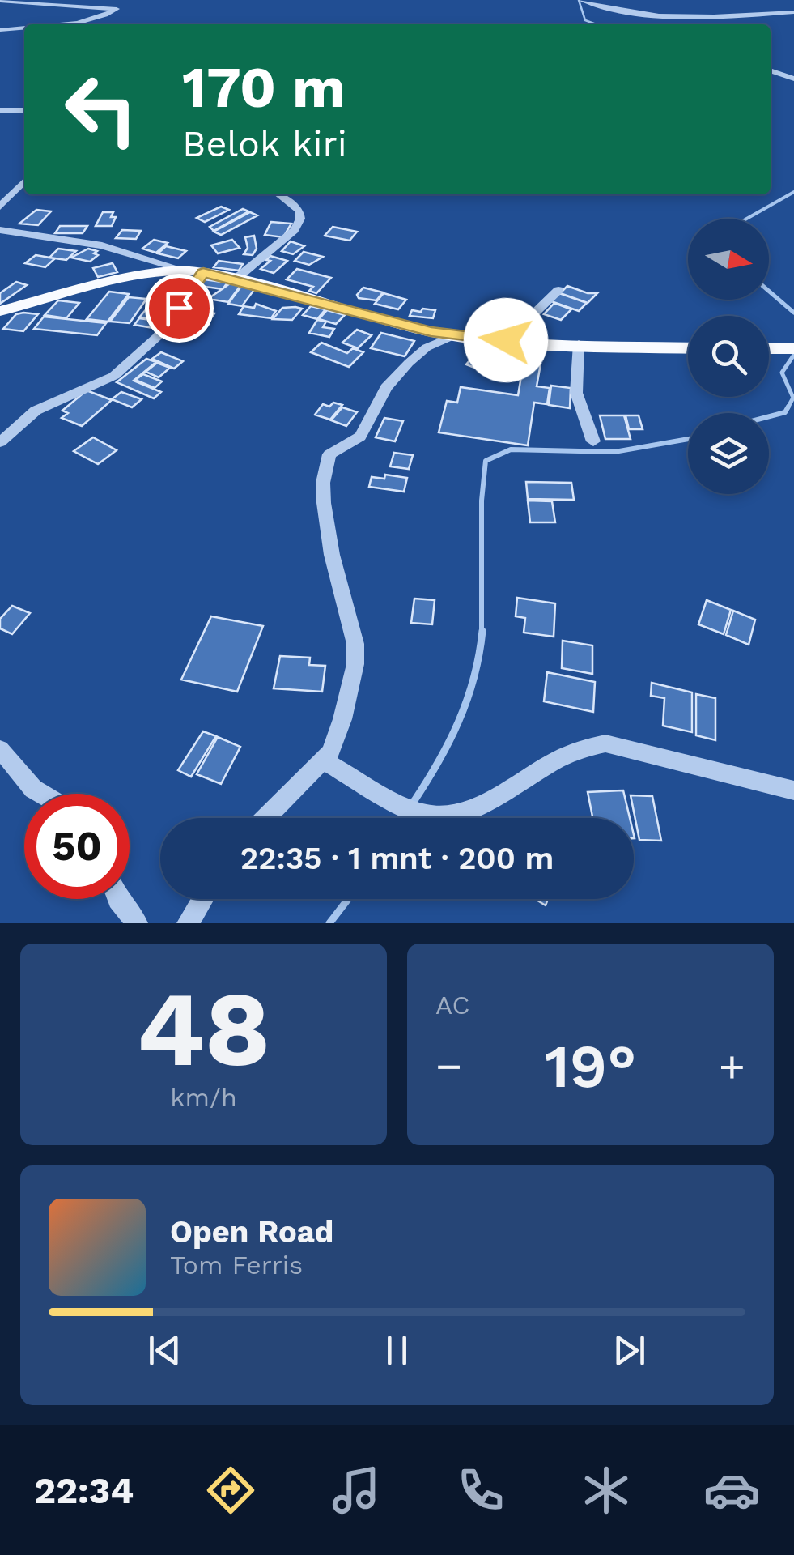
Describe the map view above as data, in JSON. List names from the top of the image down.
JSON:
{
  "north": "right",
  "page": {
    "turn": ["170 m", "Belok kiri"],
    "limit": "50",
    "trip": "22:35 · 1 mnt · 200 m",
    "tile": [
      ["48", "km/h"],
      "AC"
    ],
    "heat": ["−", "19°", "+"],
    "song": ["Open Road", "Tom Ferris"],
    "tabs": "22:34"
  }
}
